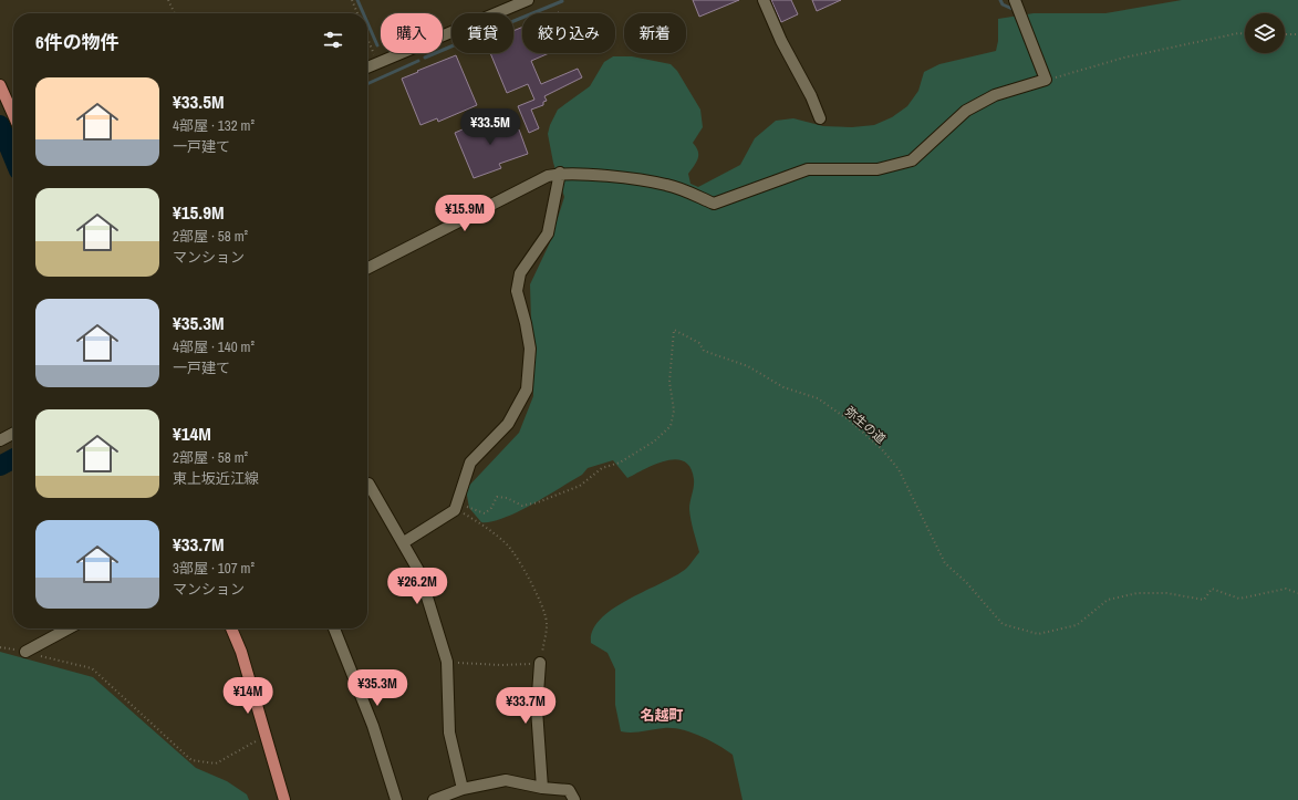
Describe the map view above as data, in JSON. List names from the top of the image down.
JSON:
{
  "streets": {
    "path": ["弥生の道"]
  },
  "districts": ["名越町"],
  "page": {
    "chip": [
      "購入",
      "賃貸",
      "絞り込み",
      "新着"
    ],
    "heading": "6件の物件",
    "list": [
      {
        "name": "¥33.5M",
        "note": "4部屋 · 132 m² · 一戸建て"
      },
      {
        "name": "¥15.9M",
        "note": "2部屋 · 58 m² · マンション"
      },
      {
        "name": "¥35.3M",
        "note": "4部屋 · 140 m² · 一戸建て"
      },
      {
        "name": "¥14M",
        "note": "2部屋 · 58 m² · 東上坂近江線"
      },
      {
        "name": "¥33.7M",
        "note": "3部屋 · 107 m² · マンション"
      }
    ],
    "price": [
      "¥33.5M",
      "¥15.9M",
      "¥26.2M",
      "¥35.3M",
      "¥14M",
      "¥33.7M"
    ]
  }
}
